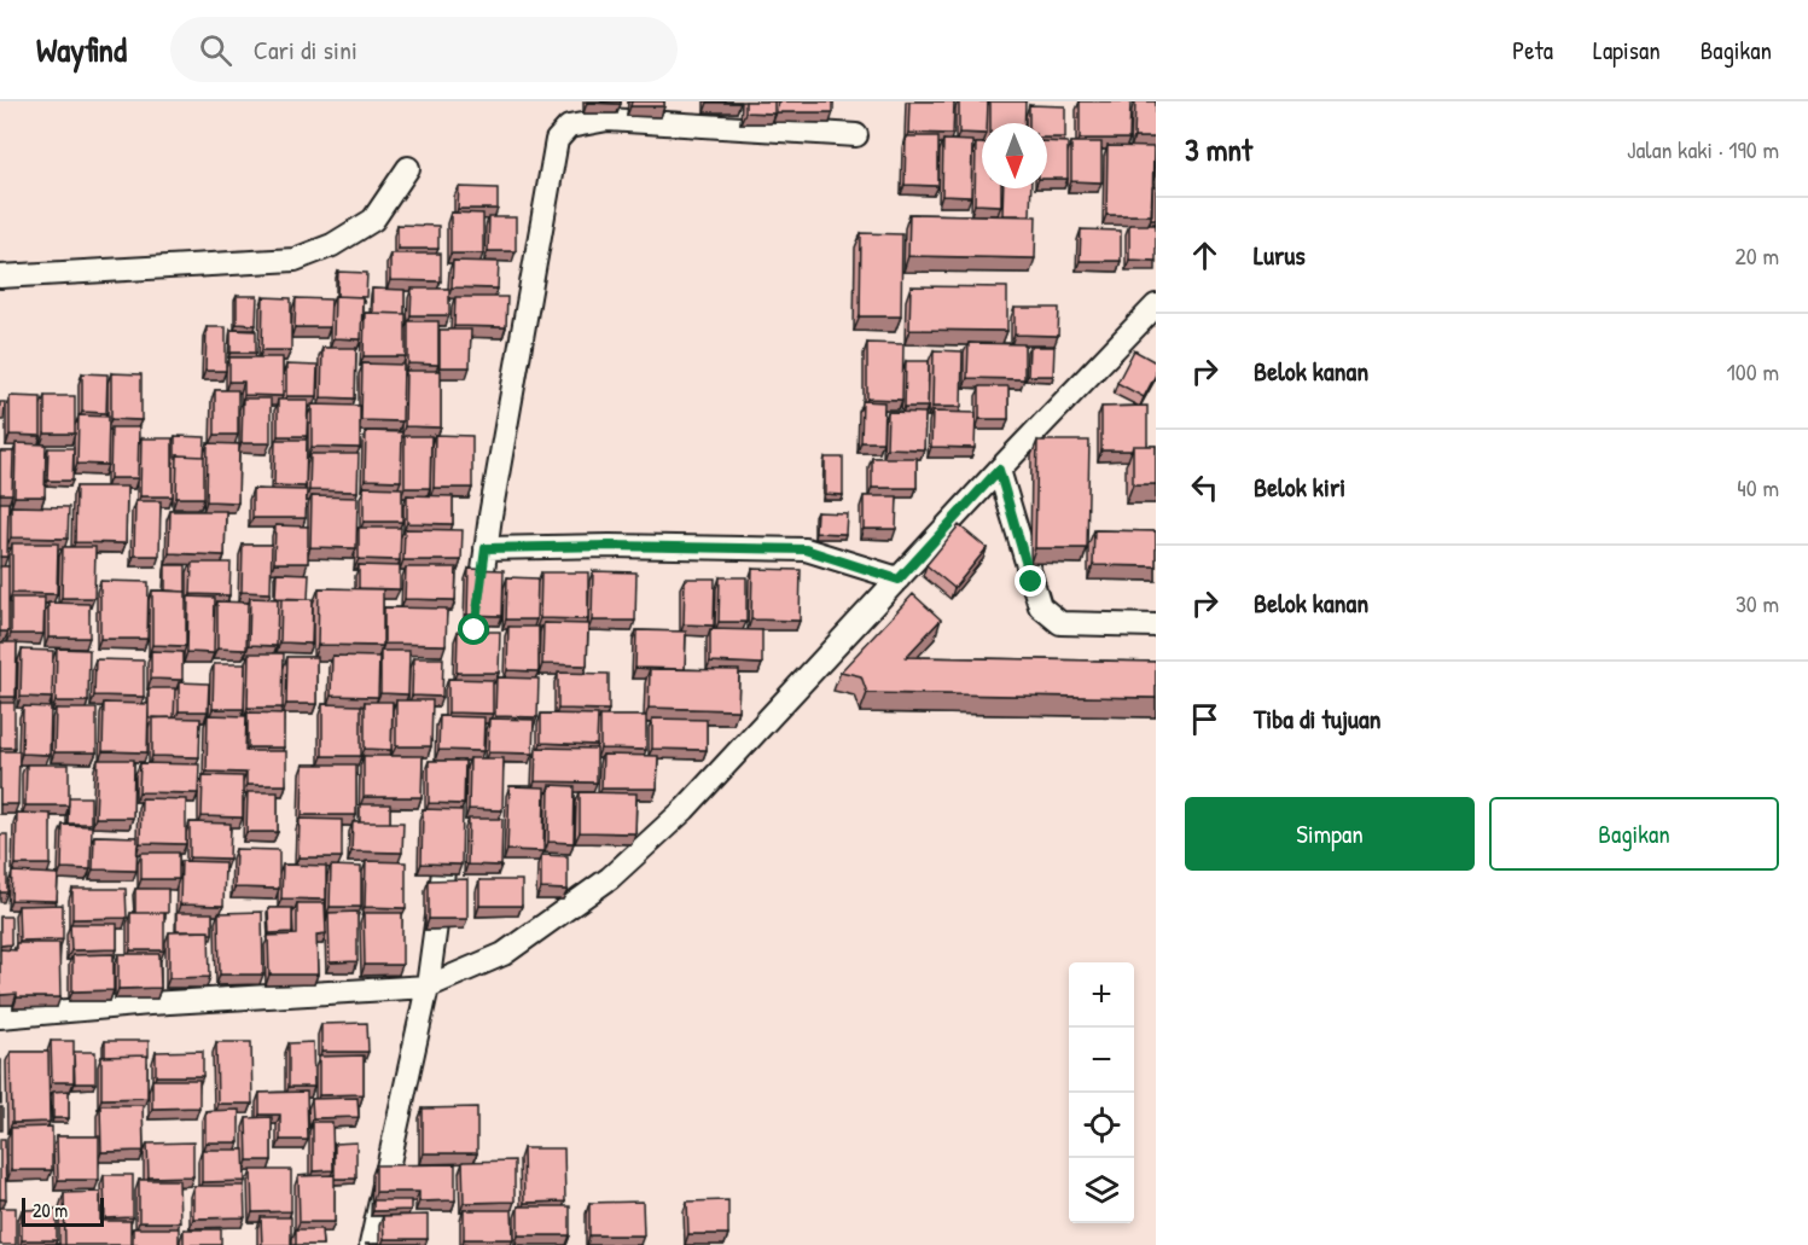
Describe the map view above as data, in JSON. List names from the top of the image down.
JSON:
{
  "scale_bar": "20 m",
  "north": "bottom",
  "page": {
    "header": "Wayfind",
    "search": "Cari di sini",
    "nav": ["Peta", "Lapisan", "Bagikan"],
    "heading": ["3 mnt", "Jalan kaki · 190 m"],
    "list": [
      ["Lurus", "20 m"],
      ["Belok kanan", "100 m"],
      ["Belok kiri", "40 m"],
      ["Belok kanan", "30 m"],
      "Tiba di tujuan"
    ],
    "buttons": ["Simpan", "Bagikan"],
    "map_buttons": ["+", "−"],
    "scale": "20 m"
  }
}
